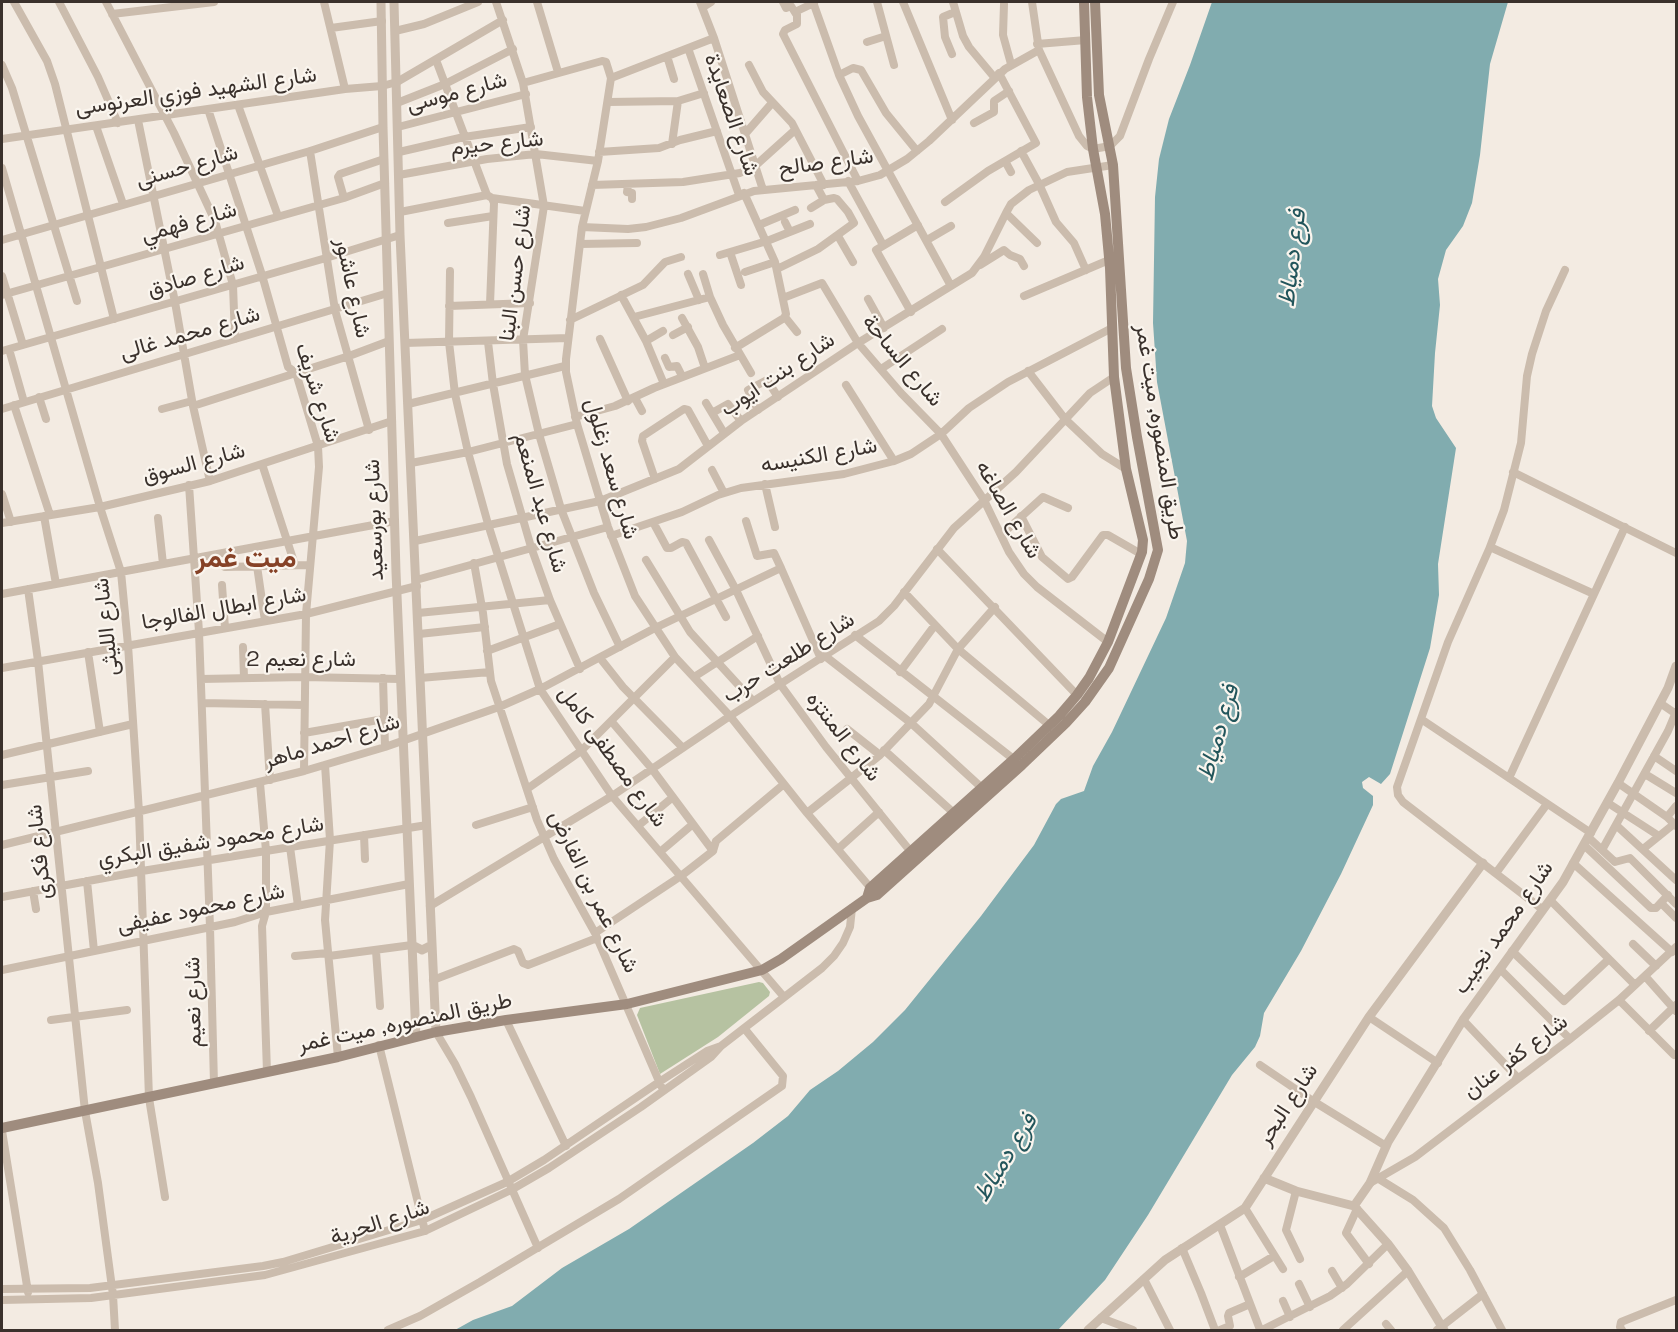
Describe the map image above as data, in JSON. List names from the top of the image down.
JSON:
{
  "streets": {
    "main road": ["طريق المنصوره, ميت غمر"],
    "street": [
      "شارع الشهيد فوزي العرنوسى",
      "شارع موسى",
      "شارع الصعايدة",
      "شارع حيرم",
      "شارع صالح",
      "شارع حسنى",
      "شارع فهمي",
      "شارع حسن البنا",
      "شارع صادق",
      "شارع عاشور",
      "شارع محمد غالى",
      "شارع الساحة",
      "شارع بنت ايوب",
      "شارع شريف",
      "شارع الكنيسه",
      "شارع السوق",
      "شارع سعد زغلول",
      "شارع عبد المنعم",
      "شارع الصاغه",
      "شارع بورسعيد",
      "شارع ابطال الفالوجا",
      "شارع الليثى",
      "شارع طلعت حرب",
      "شارع نعيم 2",
      "شارع المنتزه",
      "شارع احمد ماهر",
      "شارع مصطفى كامل",
      "شارع محمود شفيق البكري",
      "شارع فكرى",
      "شارع عمر بن الفارض",
      "شارع محمود عفيفى",
      "شارع محمد نجيب",
      "شارع نعيم",
      "شارع كفر عنان",
      "شارع البحر",
      "شارع الحرية"
    ]
  },
  "crossings": [
    ["شارع الشهيد فوزي العرنوسى", "شارع حسن البنا"],
    ["شارع الشهيد فوزي العرنوسى", "شارع شريف"],
    ["شارع الشهيد فوزي العرنوسى", "شارع بورسعيد"],
    ["شارع موسى", "شارع حسن البنا"],
    ["شارع موسى", "شارع بورسعيد"],
    ["شارع الصعايدة", "شارع صالح"],
    ["شارع الصعايدة", "شارع الساحة"],
    ["شارع حيرم", "شارع حسن البنا"],
    ["شارع حيرم", "شارع سعد زغلول"],
    ["شارع حيرم", "شارع بورسعيد"],
    ["شارع صالح", "طريق المنصوره, ميت غمر"],
    ["شارع صالح", "شارع سعد زغلول"],
    ["شارع حسنى", "شارع عاشور"],
    ["شارع حسنى", "شارع شريف"],
    ["شارع حسنى", "شارع بورسعيد"],
    ["شارع حسنى", "شارع الليثى"],
    ["شارع فهمي", "شارع عاشور"],
    ["شارع فهمي", "شارع شريف"],
    ["شارع فهمي", "شارع بورسعيد"],
    ["شارع فهمي", "شارع الليثى"],
    ["شارع حسن البنا", "شارع بنت ايوب"],
    ["شارع حسن البنا", "شارع ابطال الفالوجا"],
    ["شارع حسن البنا", "شارع احمد ماهر"],
    ["شارع صادق", "شارع عاشور"],
    ["شارع صادق", "شارع شريف"],
    ["شارع صادق", "شارع بورسعيد"],
    ["شارع صادق", "شارع الليثى"],
    ["شارع عاشور", "شارع محمد غالى"],
    ["شارع عاشور", "شارع السوق"],
    ["شارع محمد غالى", "شارع شريف"],
    ["شارع محمد غالى", "شارع بورسعيد"],
    ["شارع محمد غالى", "شارع الليثى"],
    ["شارع الساحة", "شارع بنت ايوب"],
    ["شارع الساحة", "شارع الكنيسه"],
    ["شارع الساحة", "شارع الصاغه"],
    ["شارع بنت ايوب", "طريق المنصوره, ميت غمر"],
    ["شارع بنت ايوب", "شارع سعد زغلول"],
    ["شارع بنت ايوب", "شارع عبد المنعم"],
    ["شارع بنت ايوب", "شارع بورسعيد"],
    ["شارع بنت ايوب", "شارع مصطفى كامل"],
    ["شارع شريف", "شارع السوق"],
    ["شارع شريف", "شارع ابطال الفالوجا"],
    ["شارع شريف", "شارع نعيم 2"],
    ["شارع شريف", "شارع احمد ماهر"],
    ["طريق المنصوره, ميت غمر", "شارع الكنيسه"],
    ["طريق المنصوره, ميت غمر", "شارع سعد زغلول"],
    ["طريق المنصوره, ميت غمر", "شارع الصاغه"],
    ["طريق المنصوره, ميت غمر", "شارع بورسعيد"],
    ["طريق المنصوره, ميت غمر", "شارع الليثى"],
    ["طريق المنصوره, ميت غمر", "شارع طلعت حرب"],
    ["طريق المنصوره, ميت غمر", "شارع المنتزه"],
    ["طريق المنصوره, ميت غمر", "شارع مصطفى كامل"],
    ["طريق المنصوره, ميت غمر", "شارع فكرى"],
    ["طريق المنصوره, ميت غمر", "شارع عمر بن الفارض"],
    ["طريق المنصوره, ميت غمر", "شارع نعيم"],
    ["طريق المنصوره, ميت غمر", "شارع الحرية"],
    ["شارع الكنيسه", "شارع سعد زغلول"],
    ["شارع الكنيسه", "شارع الصاغه"],
    ["شارع السوق", "شارع بورسعيد"],
    ["شارع السوق", "شارع الليثى"],
    ["شارع السوق", "شارع نعيم"],
    ["شارع سعد زغلول", "شارع ابطال الفالوجا"],
    ["شارع سعد زغلول", "شارع طلعت حرب"],
    ["شارع سعد زغلول", "شارع احمد ماهر"],
    ["شارع عبد المنعم", "شارع ابطال الفالوجا"],
    ["شارع عبد المنعم", "شارع احمد ماهر"],
    ["شارع الصاغه", "شارع طلعت حرب"],
    ["شارع بورسعيد", "شارع ابطال الفالوجا"],
    ["شارع بورسعيد", "شارع طلعت حرب"],
    ["شارع بورسعيد", "شارع نعيم 2"],
    ["شارع بورسعيد", "شارع احمد ماهر"],
    ["شارع بورسعيد", "شارع محمود شفيق البكري"],
    ["شارع بورسعيد", "شارع محمود عفيفى"],
    ["شارع ابطال الفالوجا", "شارع الليثى"],
    ["شارع ابطال الفالوجا", "شارع مصطفى كامل"],
    ["شارع ابطال الفالوجا", "شارع فكرى"],
    ["شارع ابطال الفالوجا", "شارع عمر بن الفارض"],
    ["شارع ابطال الفالوجا", "شارع نعيم"],
    ["شارع الليثى", "شارع احمد ماهر"],
    ["شارع الليثى", "شارع محمود شفيق البكري"],
    ["شارع الليثى", "شارع محمود عفيفى"],
    ["شارع طلعت حرب", "شارع المنتزه"],
    ["شارع طلعت حرب", "شارع مصطفى كامل"],
    ["شارع طلعت حرب", "شارع عمر بن الفارض"],
    ["شارع نعيم 2", "شارع نعيم"],
    ["شارع المنتزه", "شارع احمد ماهر"],
    ["شارع احمد ماهر", "شارع مصطفى كامل"],
    ["شارع احمد ماهر", "شارع فكرى"],
    ["شارع احمد ماهر", "شارع عمر بن الفارض"],
    ["شارع احمد ماهر", "شارع نعيم"],
    ["شارع مصطفى كامل", "شارع الحرية"],
    ["شارع محمود شفيق البكري", "شارع فكرى"],
    ["شارع محمود شفيق البكري", "شارع نعيم"],
    ["شارع فكرى", "شارع محمود عفيفى"],
    ["شارع فكرى", "شارع الحرية"],
    ["شارع عمر بن الفارض", "شارع الحرية"],
    ["شارع محمود عفيفى", "شارع نعيم"],
    ["شارع محمد نجيب", "شارع كفر عنان"]
  ],
  "districts": ["ميت غمر"],
  "water": ["فرع دمياط"]
}
